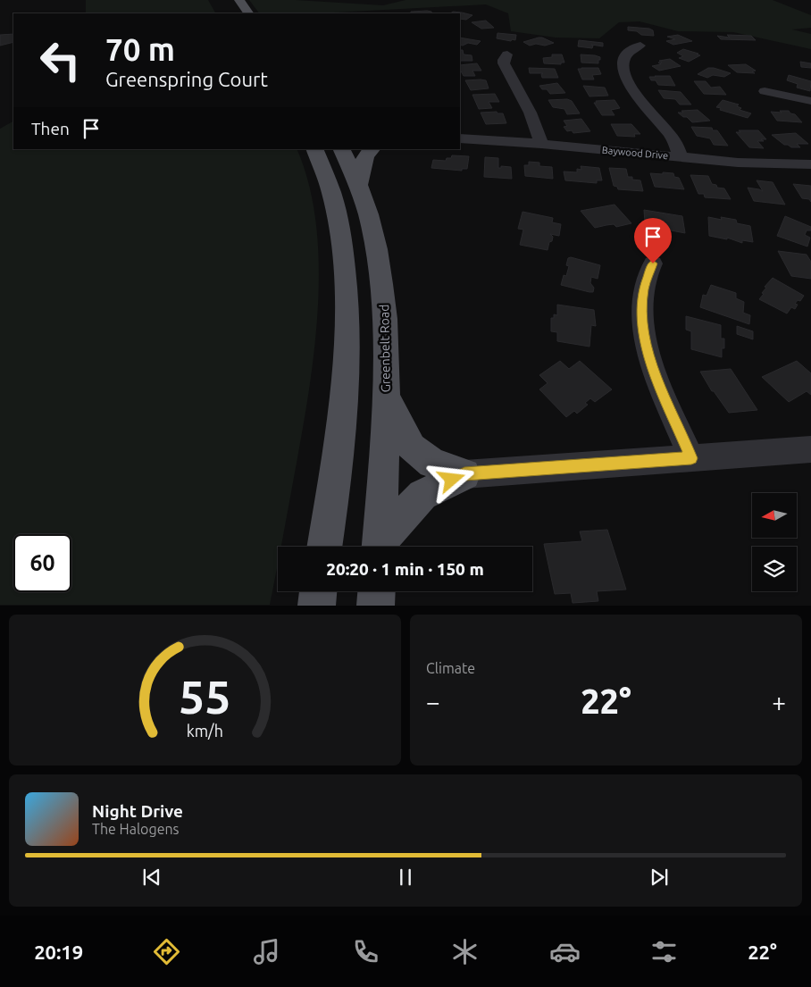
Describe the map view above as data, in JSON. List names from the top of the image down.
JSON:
{
  "streets": {
    "main road": ["Greenbelt Road"],
    "street": ["Baywood Drive"]
  },
  "north": "left",
  "page": {
    "turn": ["70 m", "Greenspring Court"],
    "then": "Then",
    "limit": "60",
    "trip": "20:20 · 1 min · 150 m",
    "tile": "Climate",
    "heat": ["−", "22°", "+"],
    "song": ["Night Drive", "The Halogens"],
    "tabs": ["20:19", "22°"],
    "gauge": ["55", "km/h"]
  }
}
